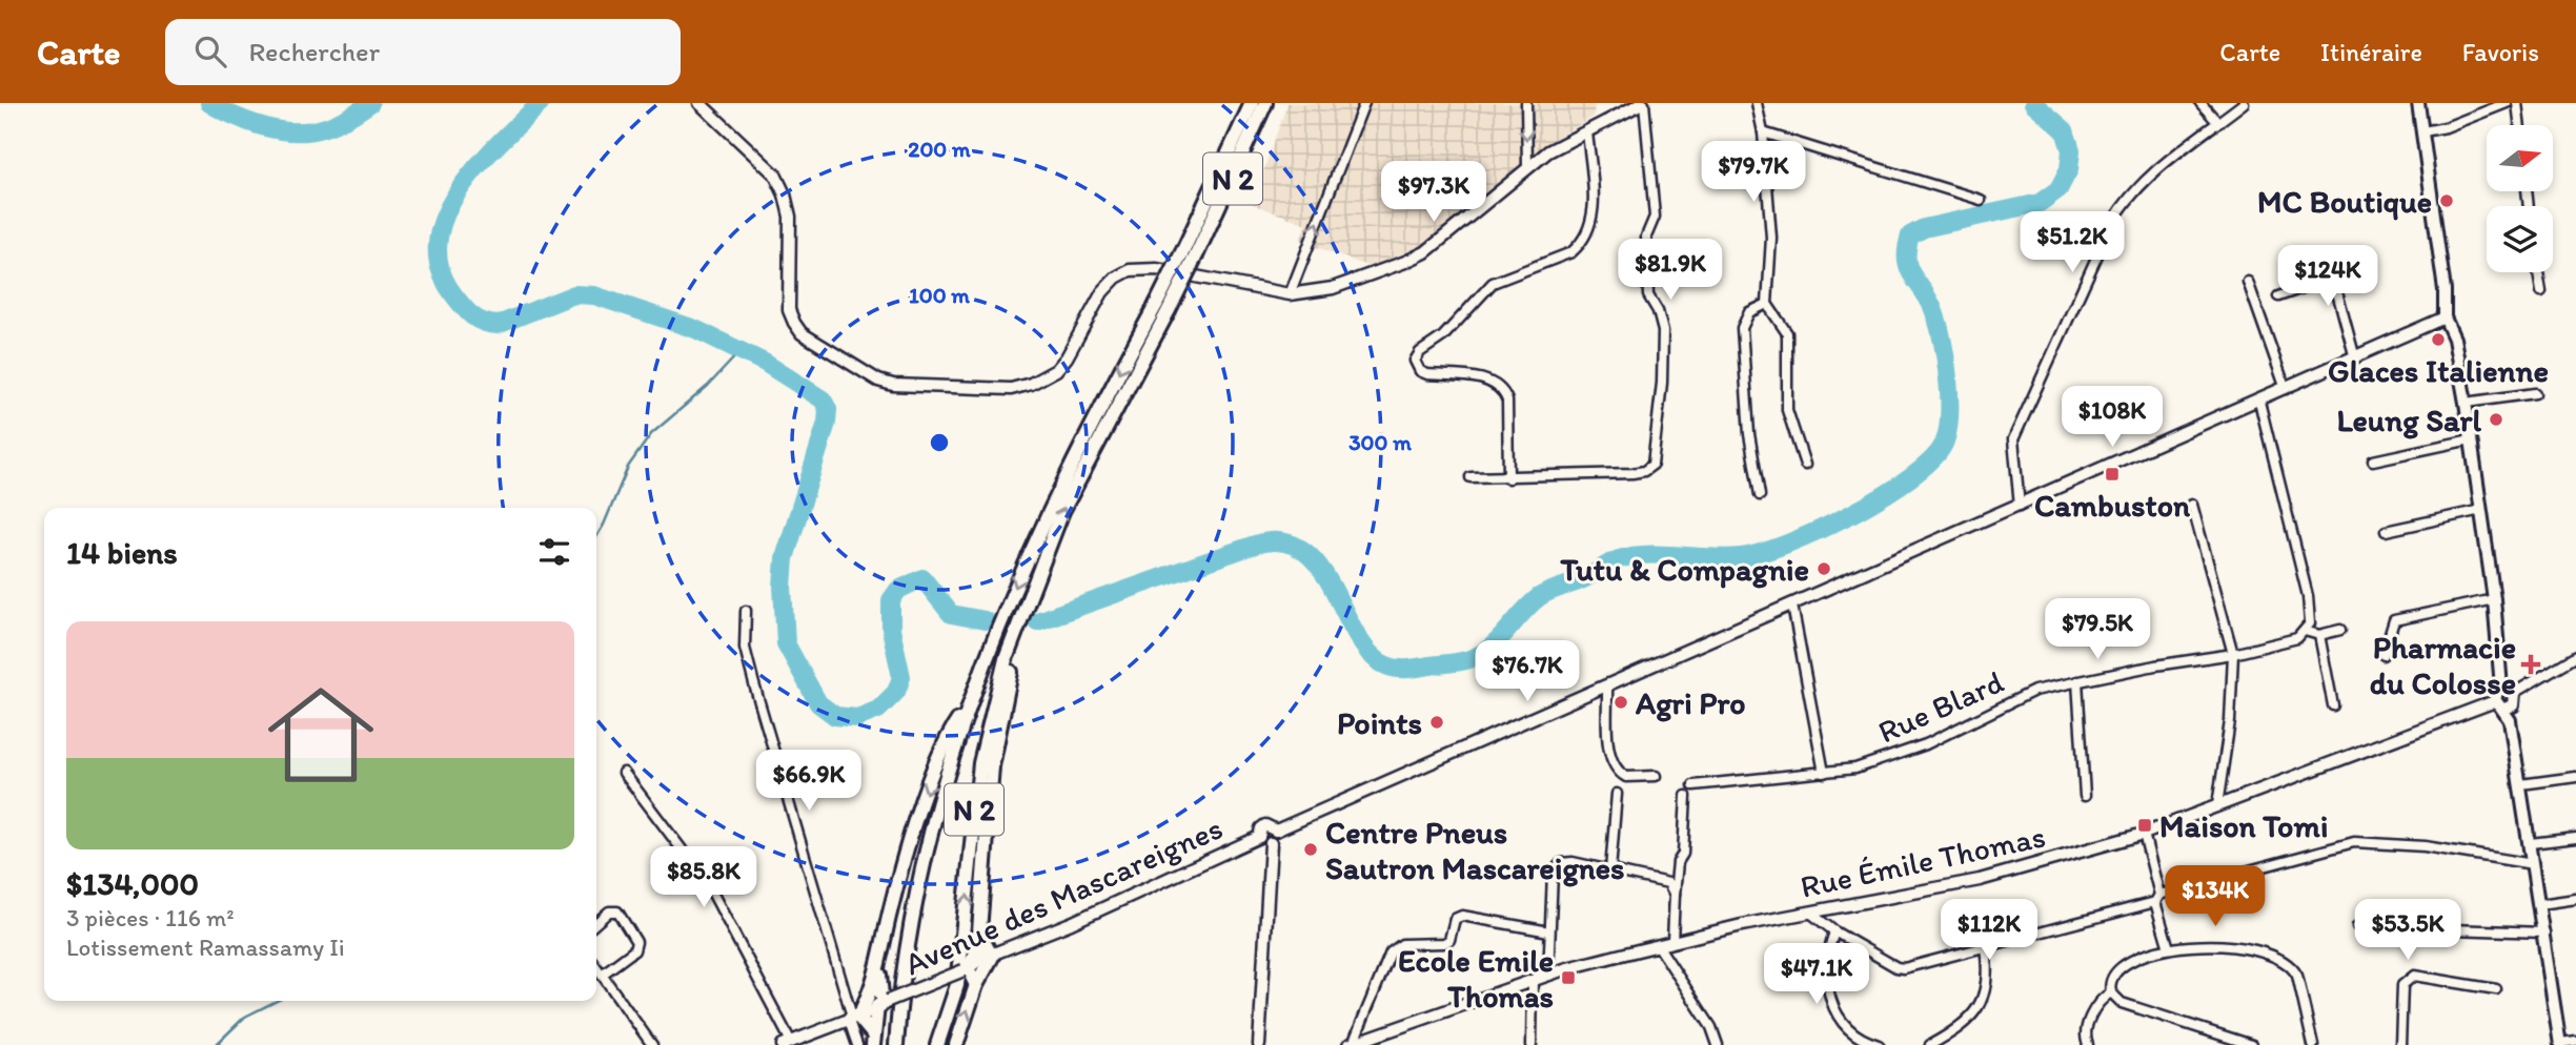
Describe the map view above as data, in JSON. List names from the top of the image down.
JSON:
{
  "streets": {
    "highway": ["N 2"],
    "street": ["Rue Blard", "Rue Émile Thomas", "Avenue des Mascareignes"]
  },
  "places": {
    "other": [
      "MC Boutique",
      "Glaces Italienne",
      "Leung Sarl",
      "Tutu & Compagnie",
      "Agri Pro",
      "Points",
      "Centre Pneus Sautron Mascareignes"
    ],
    "transit": ["Cambuston", "Maison Tomi", "Ecole Emile Thomas"],
    "health": ["Pharmacie du Colosse"]
  },
  "north": "right",
  "page": {
    "header": "Carte",
    "search": "Rechercher",
    "nav": ["Carte", "Itinéraire", "Favoris"],
    "price": [
      "$79.7K",
      "$97.3K",
      "$51.2K",
      "$81.9K",
      "$124K",
      "$108K",
      "$79.5K",
      "$76.7K",
      "$66.9K",
      "$85.8K",
      "$134K",
      "$112K",
      "$53.5K",
      "$47.1K"
    ],
    "heading": "14 biens",
    "list": [
      {
        "name": "$134,000",
        "note": "3 pièces · 116 m² · Lotissement Ramassamy Ii"
      }
    ]
  },
  "rings": ["200 m", "100 m", "300 m"]
}
